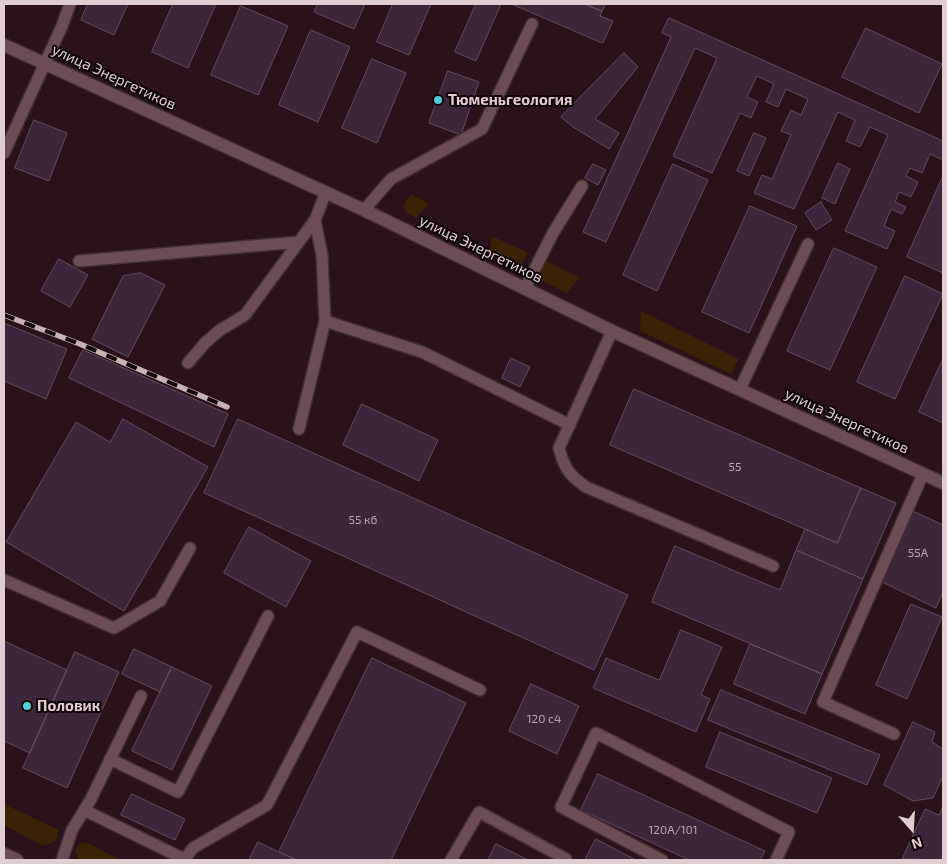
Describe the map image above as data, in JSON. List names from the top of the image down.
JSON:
{
  "streets": {
    "street": ["улица Энергетиков"]
  },
  "places": ["Тюменьгеология", "Половик"],
  "house_numbers": [
    "55",
    "55 к6",
    "55А",
    "120 с4",
    "120А/101"
  ],
  "north": "bottom"
}
